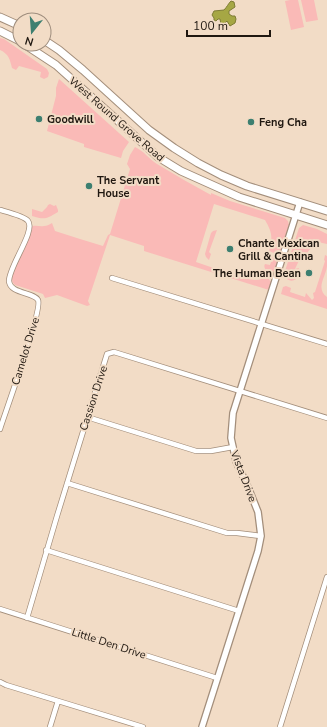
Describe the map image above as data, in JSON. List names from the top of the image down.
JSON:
{
  "streets": {
    "main road": ["West Round Grove Road"],
    "street": [
      "Camelot Drive",
      "Cassion Drive",
      "Vista Drive",
      "Little Den Drive"
    ]
  },
  "crossings": [
    ["West Round Grove Road", "Vista Drive"],
    ["Cassion Drive", "Vista Drive"],
    ["Cassion Drive", "Little Den Drive"],
    ["Vista Drive", "Little Den Drive"]
  ],
  "places": [
    "Goodwill",
    "Feng Cha",
    "The Servant House",
    "Chante Mexican Grill & Cantina",
    "The Human Bean"
  ],
  "scale_bar": "100 m",
  "north": "bottom"
}
